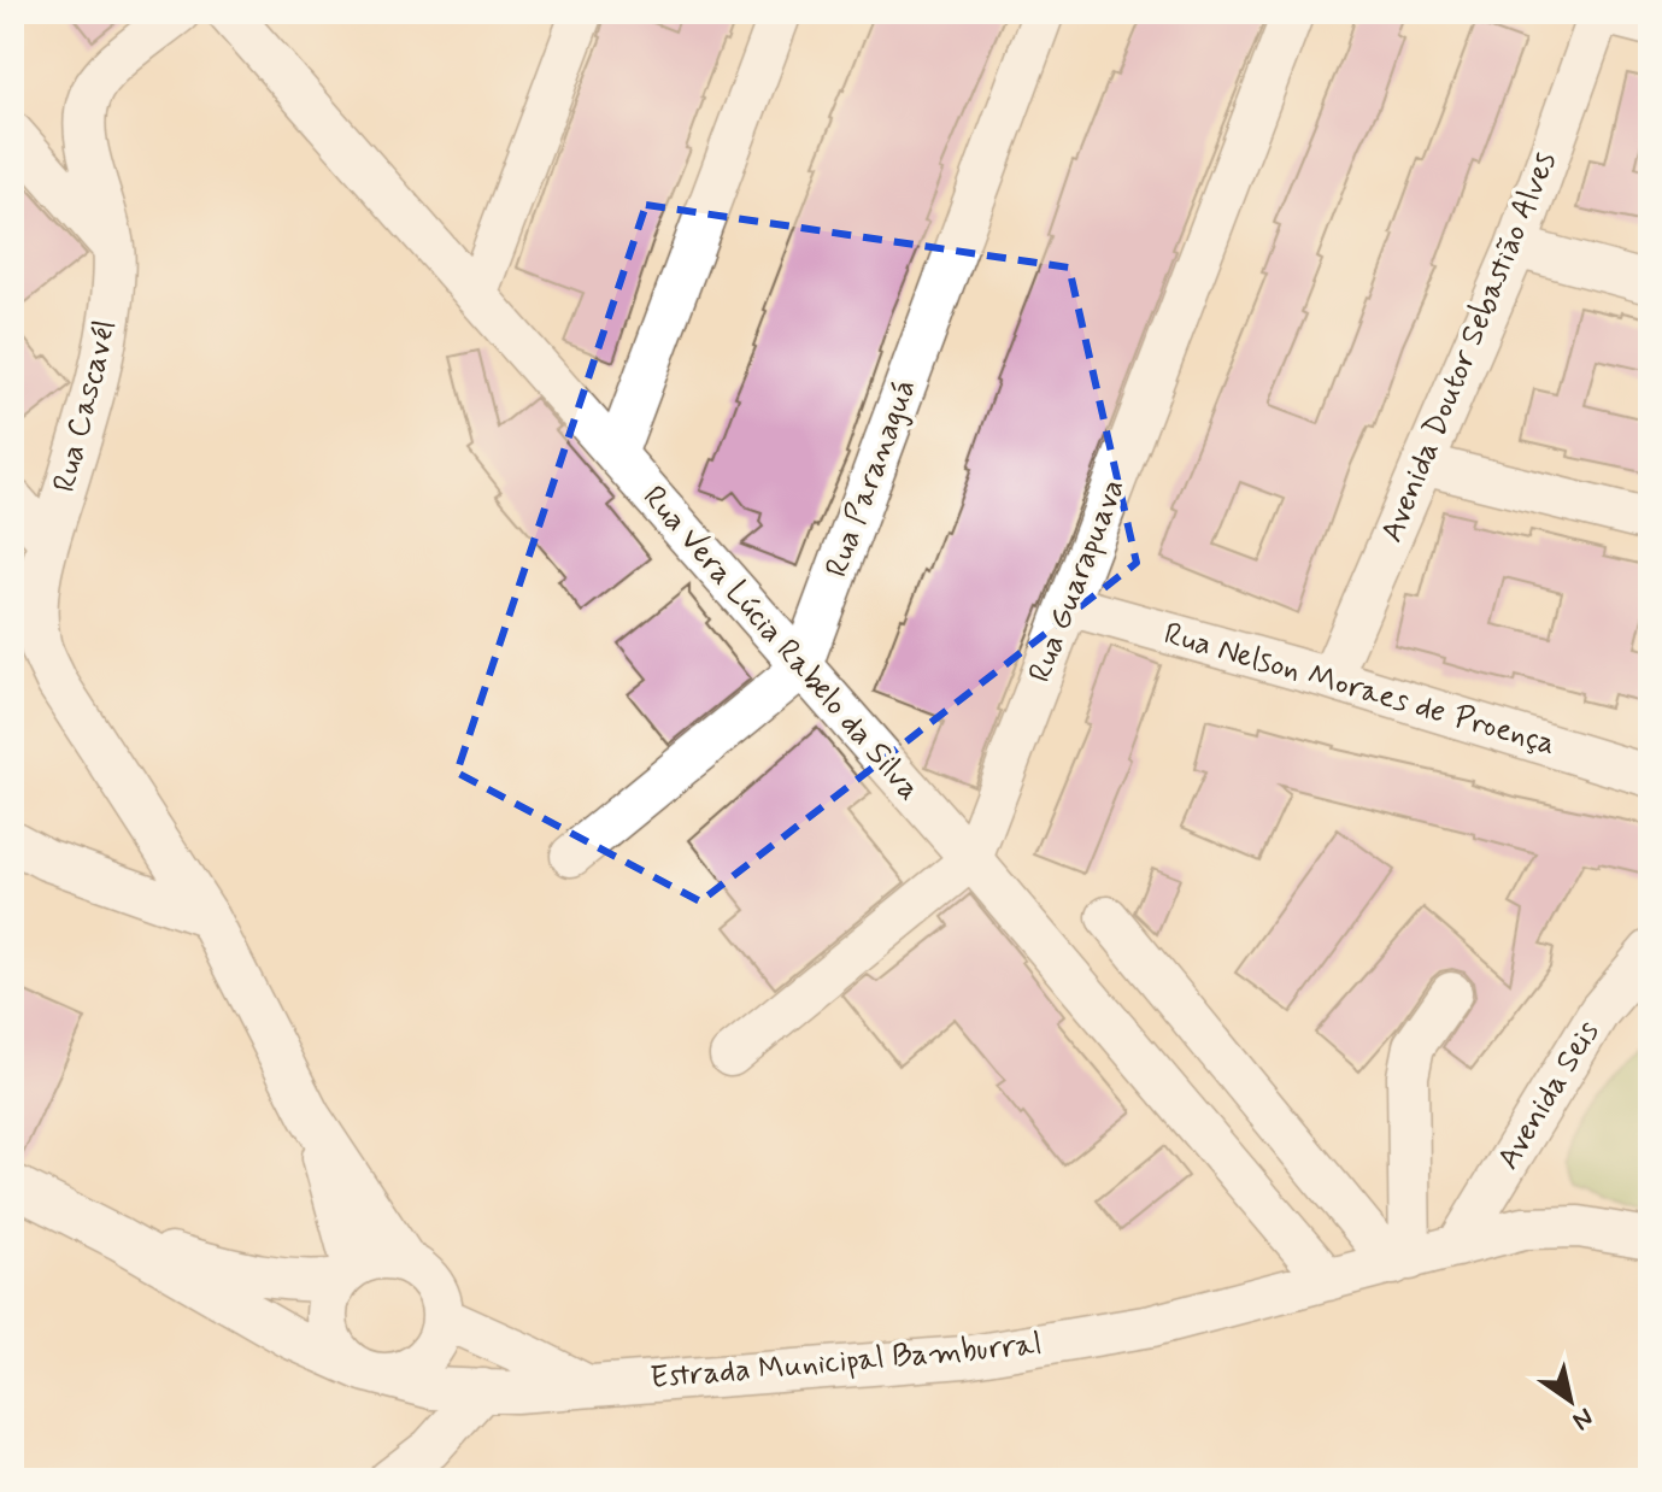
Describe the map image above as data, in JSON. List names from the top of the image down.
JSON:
{
  "streets": {
    "street": [
      "Avenida Doutor Sebastião Alves",
      "Rua Cascavél",
      "Rua Paranaguá",
      "Rua Guarapuava",
      "Rua Vera Lúcia Rabelo da Silva",
      "Rua Nelson Moraes de Proença",
      "Avenida Seis",
      "Estrada Municipal Bamburral"
    ]
  },
  "crossings": [
    ["Avenida Doutor Sebastião Alves", "Rua Nelson Moraes de Proença"],
    ["Rua Cascavél", "Estrada Municipal Bamburral"],
    ["Rua Paranaguá", "Rua Vera Lúcia Rabelo da Silva"],
    ["Rua Guarapuava", "Rua Vera Lúcia Rabelo da Silva"],
    ["Rua Guarapuava", "Rua Nelson Moraes de Proença"],
    ["Rua Vera Lúcia Rabelo da Silva", "Estrada Municipal Bamburral"],
    ["Avenida Seis", "Estrada Municipal Bamburral"]
  ],
  "north": "bottom right"
}
